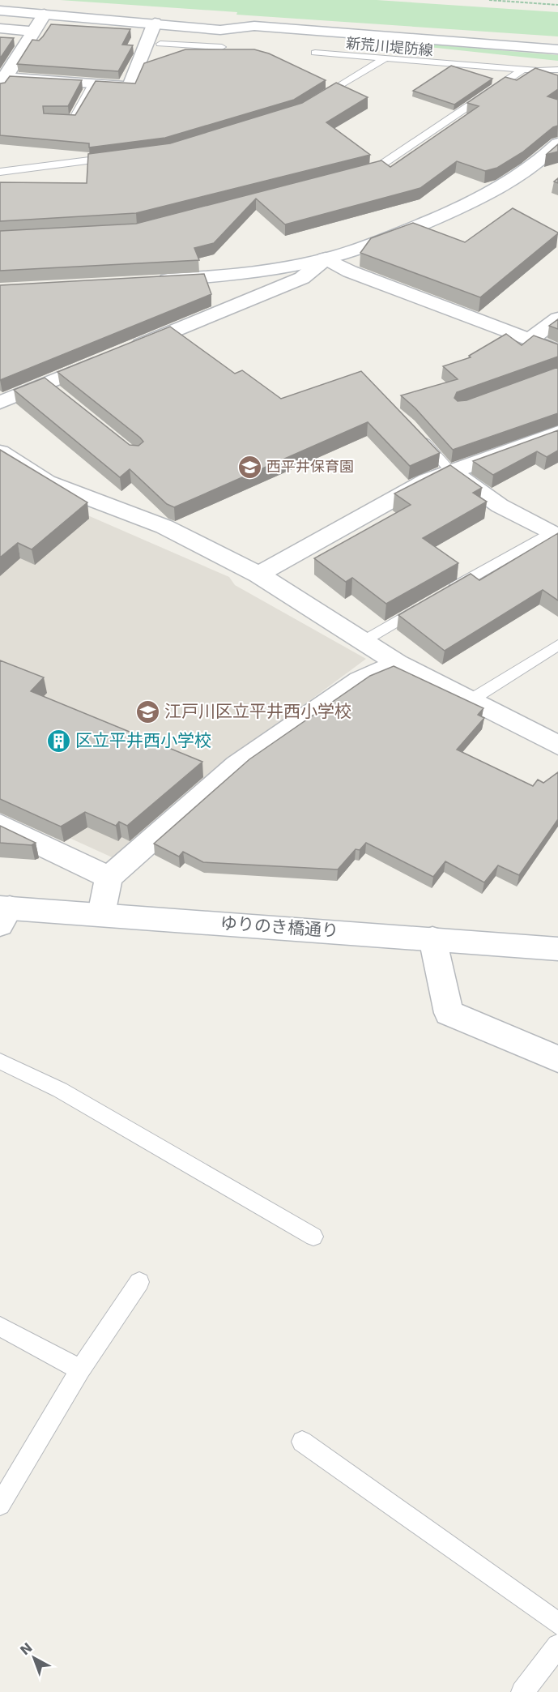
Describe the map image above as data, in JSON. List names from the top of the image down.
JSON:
{
  "streets": {
    "street": ["新荒川堤防線", "ゆりのき橋通り"]
  },
  "places": {
    "school or university": ["西平井保育園", "江戸川区立平井西小学校"],
    "building": ["区立平井西小学校"]
  },
  "north": "top left"
}
